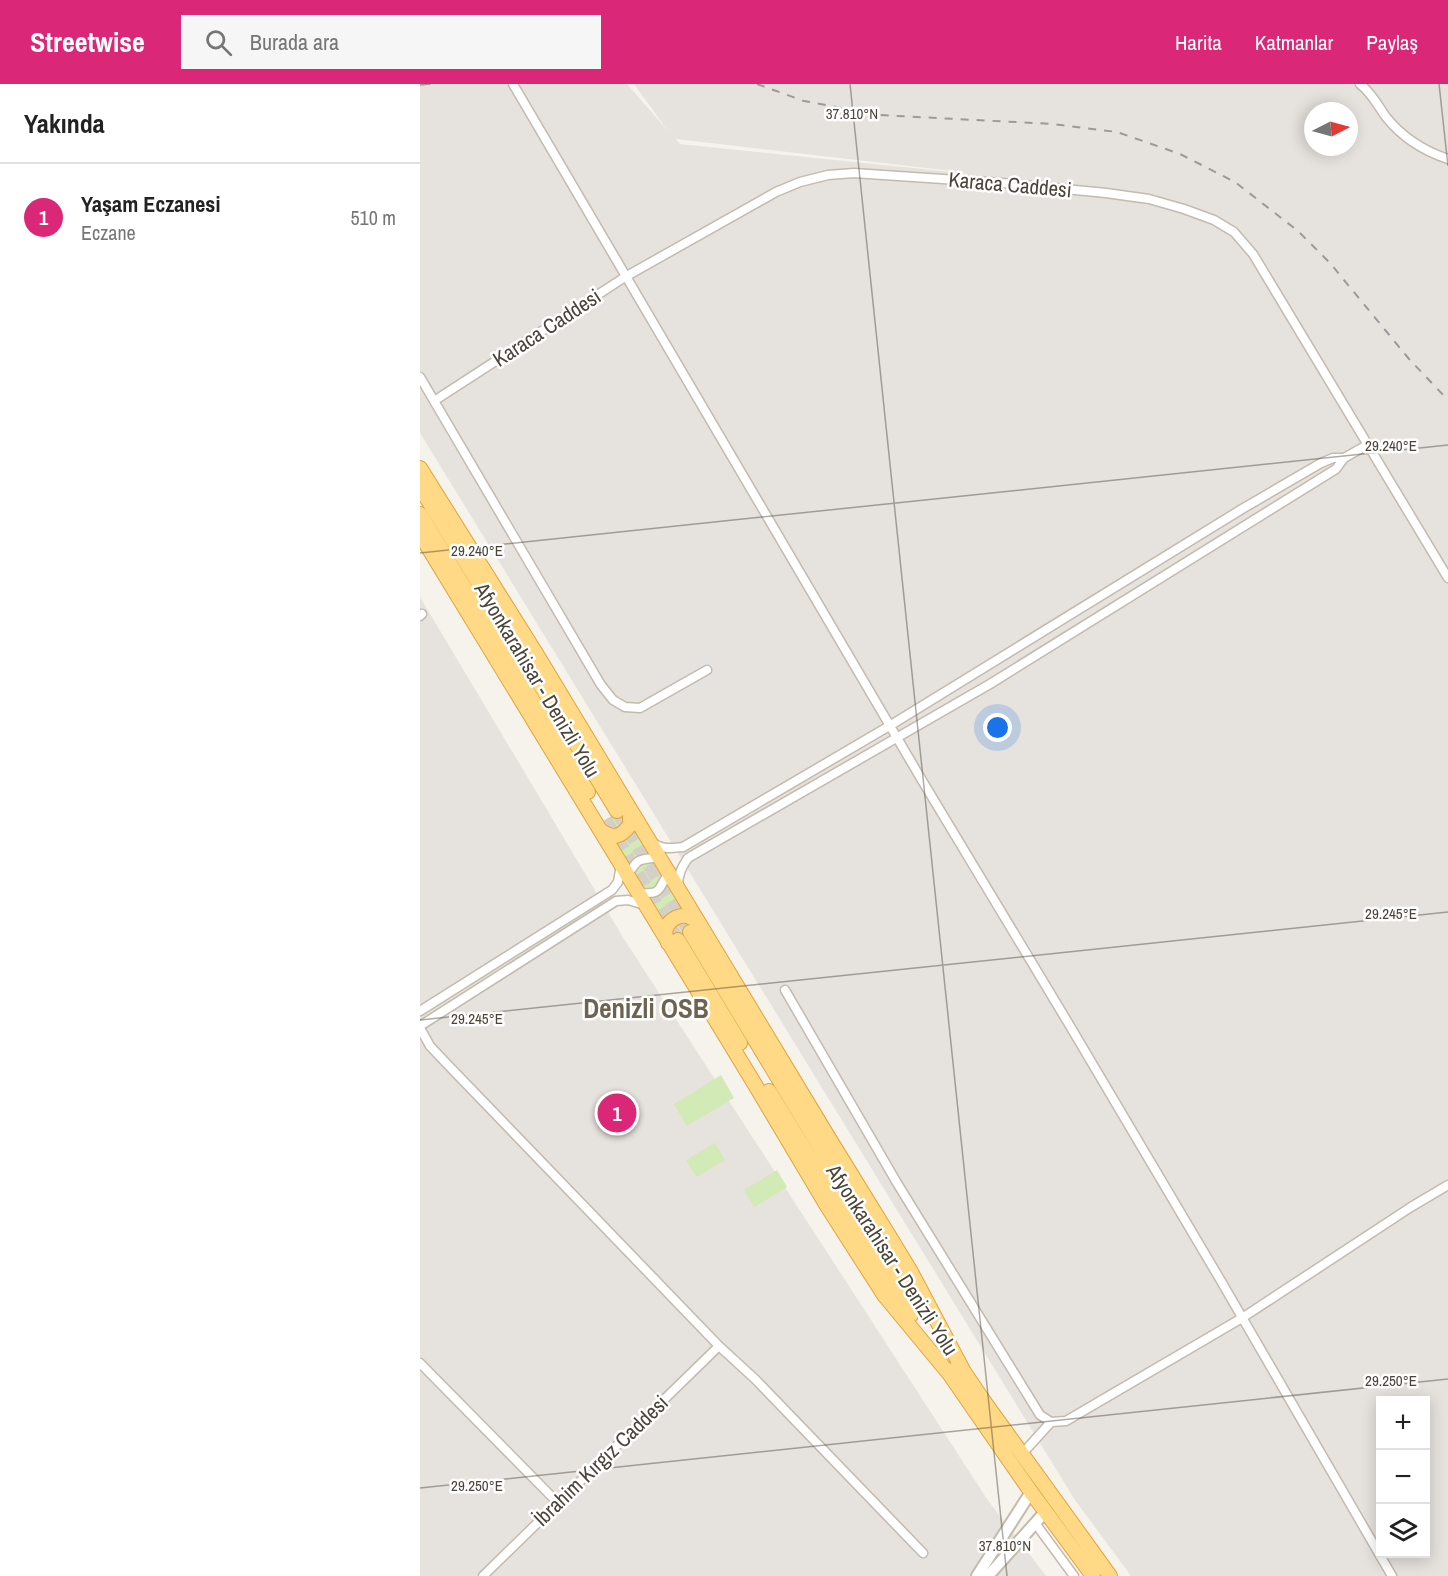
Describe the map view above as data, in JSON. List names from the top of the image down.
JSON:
{
  "streets": {
    "highway": ["Afyonkarahisar - Denizli Yolu"],
    "street": ["Karaca Caddesi", "İbrahim Kırgız Caddesi"]
  },
  "districts": ["Denizli OSB"],
  "north": "right",
  "page": {
    "header": "Streetwise",
    "search": "Burada ara",
    "nav": ["Harita", "Katmanlar", "Paylaş"],
    "heading": "Yakında",
    "list": [
      {
        "mark": "1",
        "name": "Yaşam Eczanesi",
        "note": "Eczane",
        "value": "510 m"
      }
    ],
    "pins": "1",
    "map_buttons": ["+", "−"]
  },
  "coordinates": [
    "37.810°N",
    "29.240°E",
    "29.245°E",
    "29.250°E"
  ]
}
